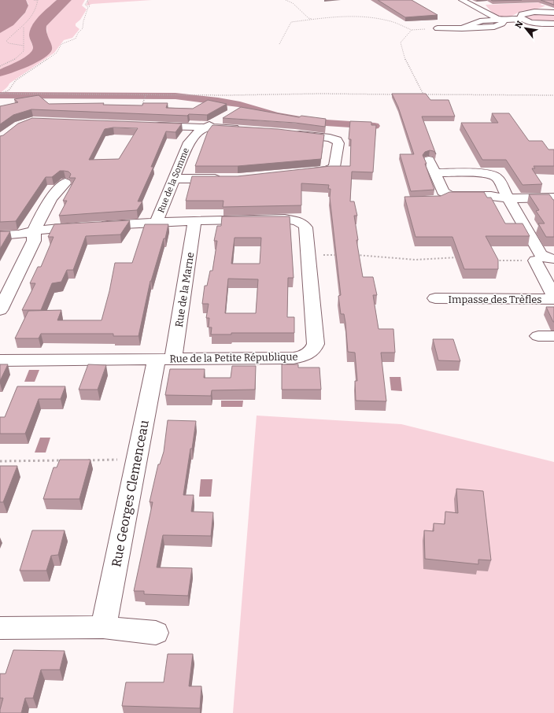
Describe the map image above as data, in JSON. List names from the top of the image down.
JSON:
{
  "streets": {
    "street": [
      "Rue de la Somme",
      "Rue de la Marne",
      "Impasse des Trèfles",
      "Rue de la Petite République",
      "Rue Georges Clemenceau"
    ]
  },
  "crossings": [
    ["Rue de la Somme", "Rue de la Petite République"],
    ["Rue de la Marne", "Rue de la Petite République"],
    ["Rue de la Marne", "Rue Georges Clemenceau"],
    ["Rue de la Petite République", "Rue Georges Clemenceau"]
  ],
  "north": "top left"
}
